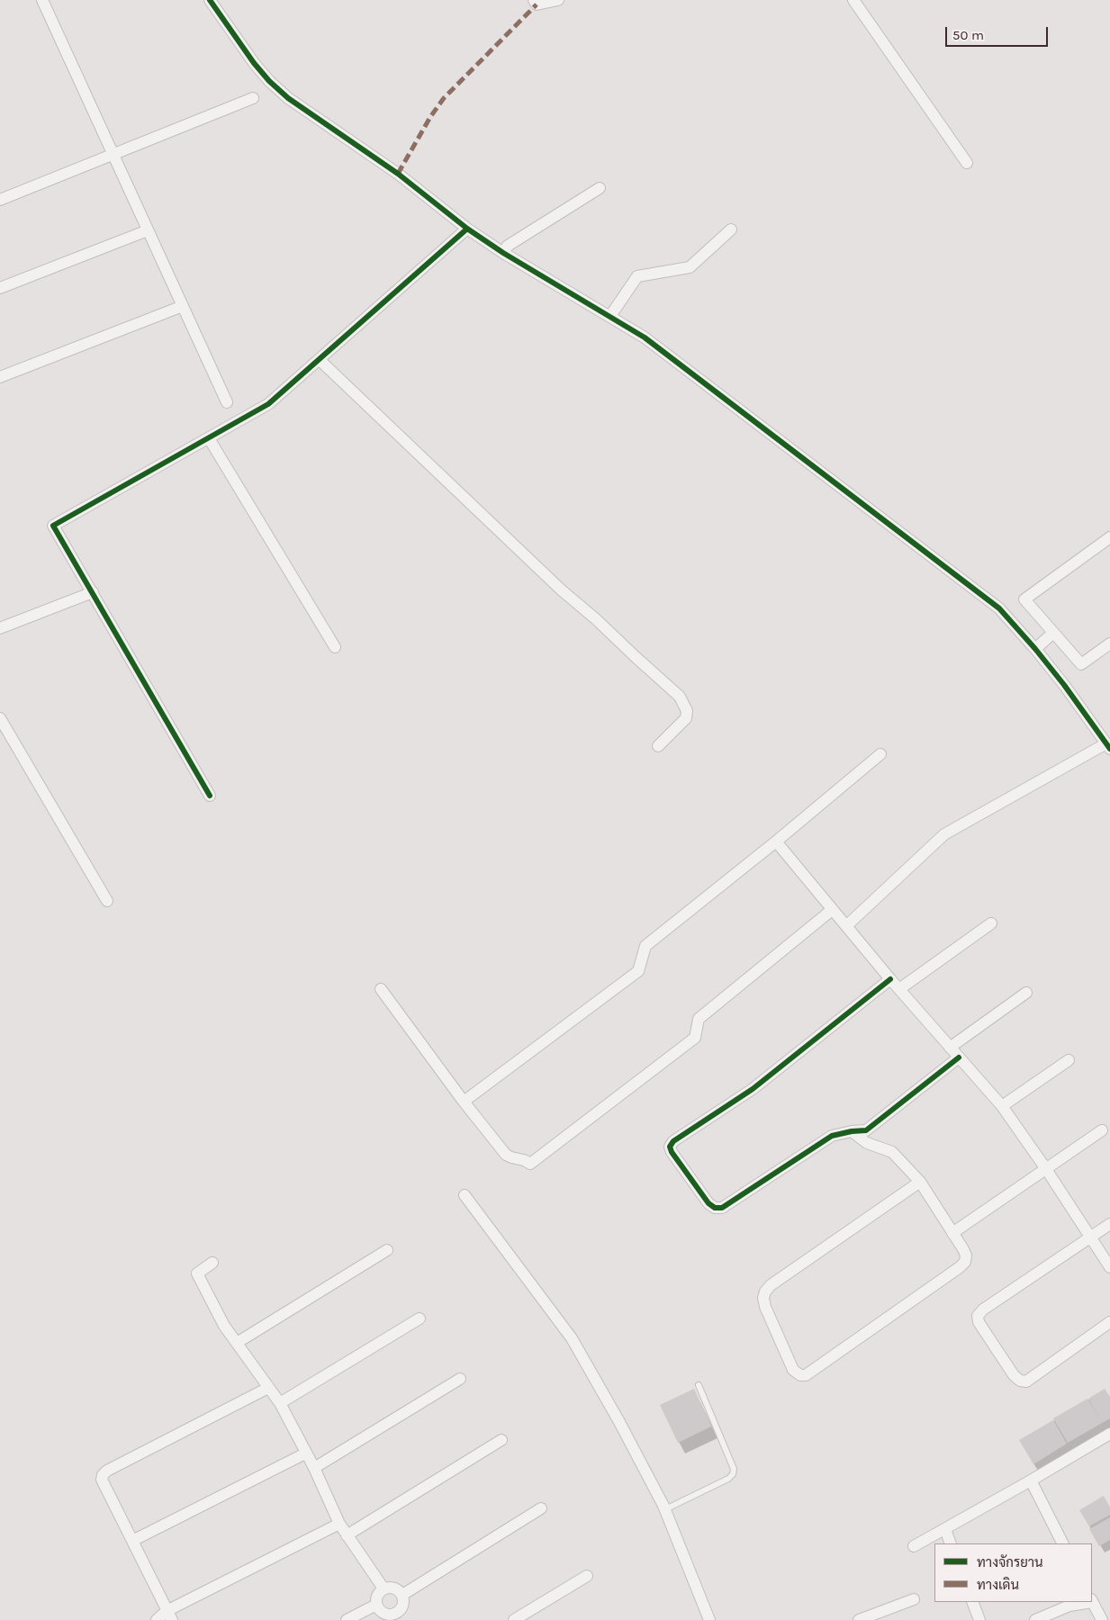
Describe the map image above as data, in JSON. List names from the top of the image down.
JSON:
{
  "legend": ["ทางจักรยาน", "ทางเดิน"],
  "scale_bar": "50 m"
}
